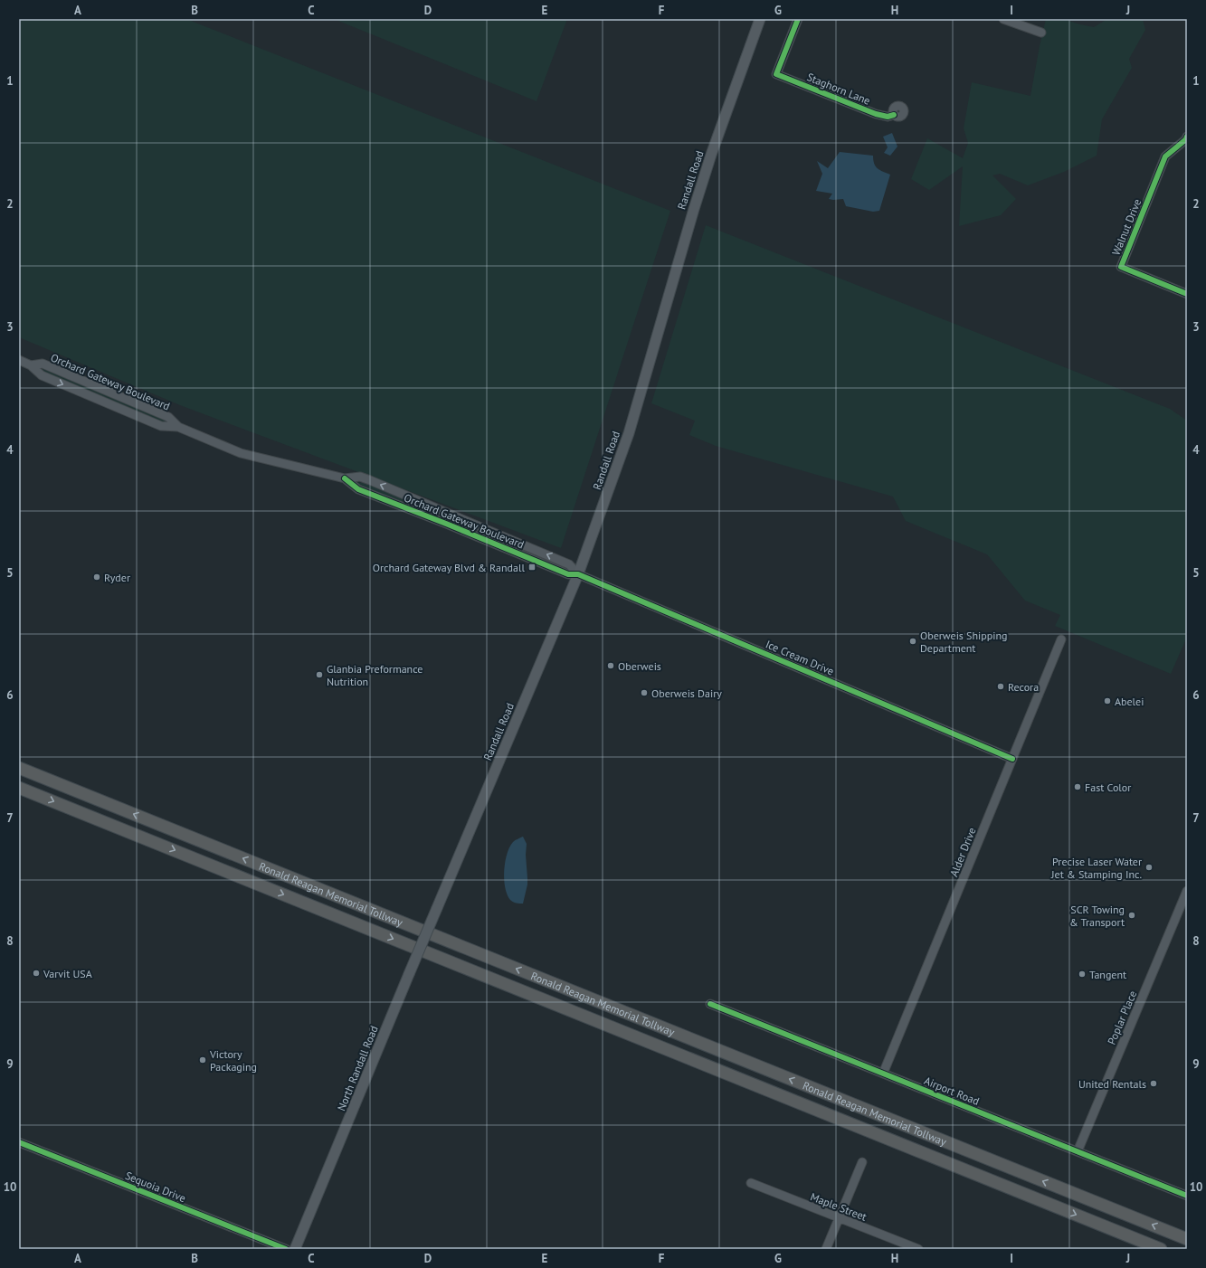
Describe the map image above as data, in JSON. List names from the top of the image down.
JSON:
{
  "streets": {
    "highway": ["Ronald Reagan Memorial Tollway"],
    "main road": ["Randall Road", "North Randall Road"],
    "street": [
      "Staghorn Lane",
      "Walnut Drive",
      "Orchard Gateway Boulevard",
      "Ice Cream Drive",
      "Alder Drive",
      "Poplar Place",
      "Airport Road",
      "Sequoia Drive",
      "Maple Street"
    ]
  },
  "crossings": [
    ["Randall Road", "Orchard Gateway Boulevard"],
    ["Randall Road", "Ice Cream Drive"],
    ["Randall Road", "North Randall Road"],
    ["Orchard Gateway Boulevard", "Ice Cream Drive"],
    ["Ice Cream Drive", "Alder Drive"],
    ["Alder Drive", "Airport Road"],
    ["Poplar Place", "Airport Road"]
  ],
  "places": {
    "transit": ["Orchard Gateway Blvd & Randall"],
    "other": [
      "Ryder",
      "Oberweis Shipping Department",
      "Oberweis",
      "Glanbia Preformance Nutrition",
      "Recora",
      "Oberweis Dairy",
      "Abelei",
      "Fast Color",
      "Precise Laser Water Jet & Stamping Inc.",
      "SCR Towing & Transport",
      "Varvit USA",
      "Tangent",
      "Victory Packaging",
      "United Rentals"
    ]
  },
  "grid": {
    "columns": [
      "A",
      "B",
      "C",
      "D",
      "E",
      "F",
      "G",
      "H",
      "I",
      "J"
    ],
    "rows": [
      "1",
      "2",
      "3",
      "4",
      "5",
      "6",
      "7",
      "8",
      "9",
      "10"
    ]
  }
}
